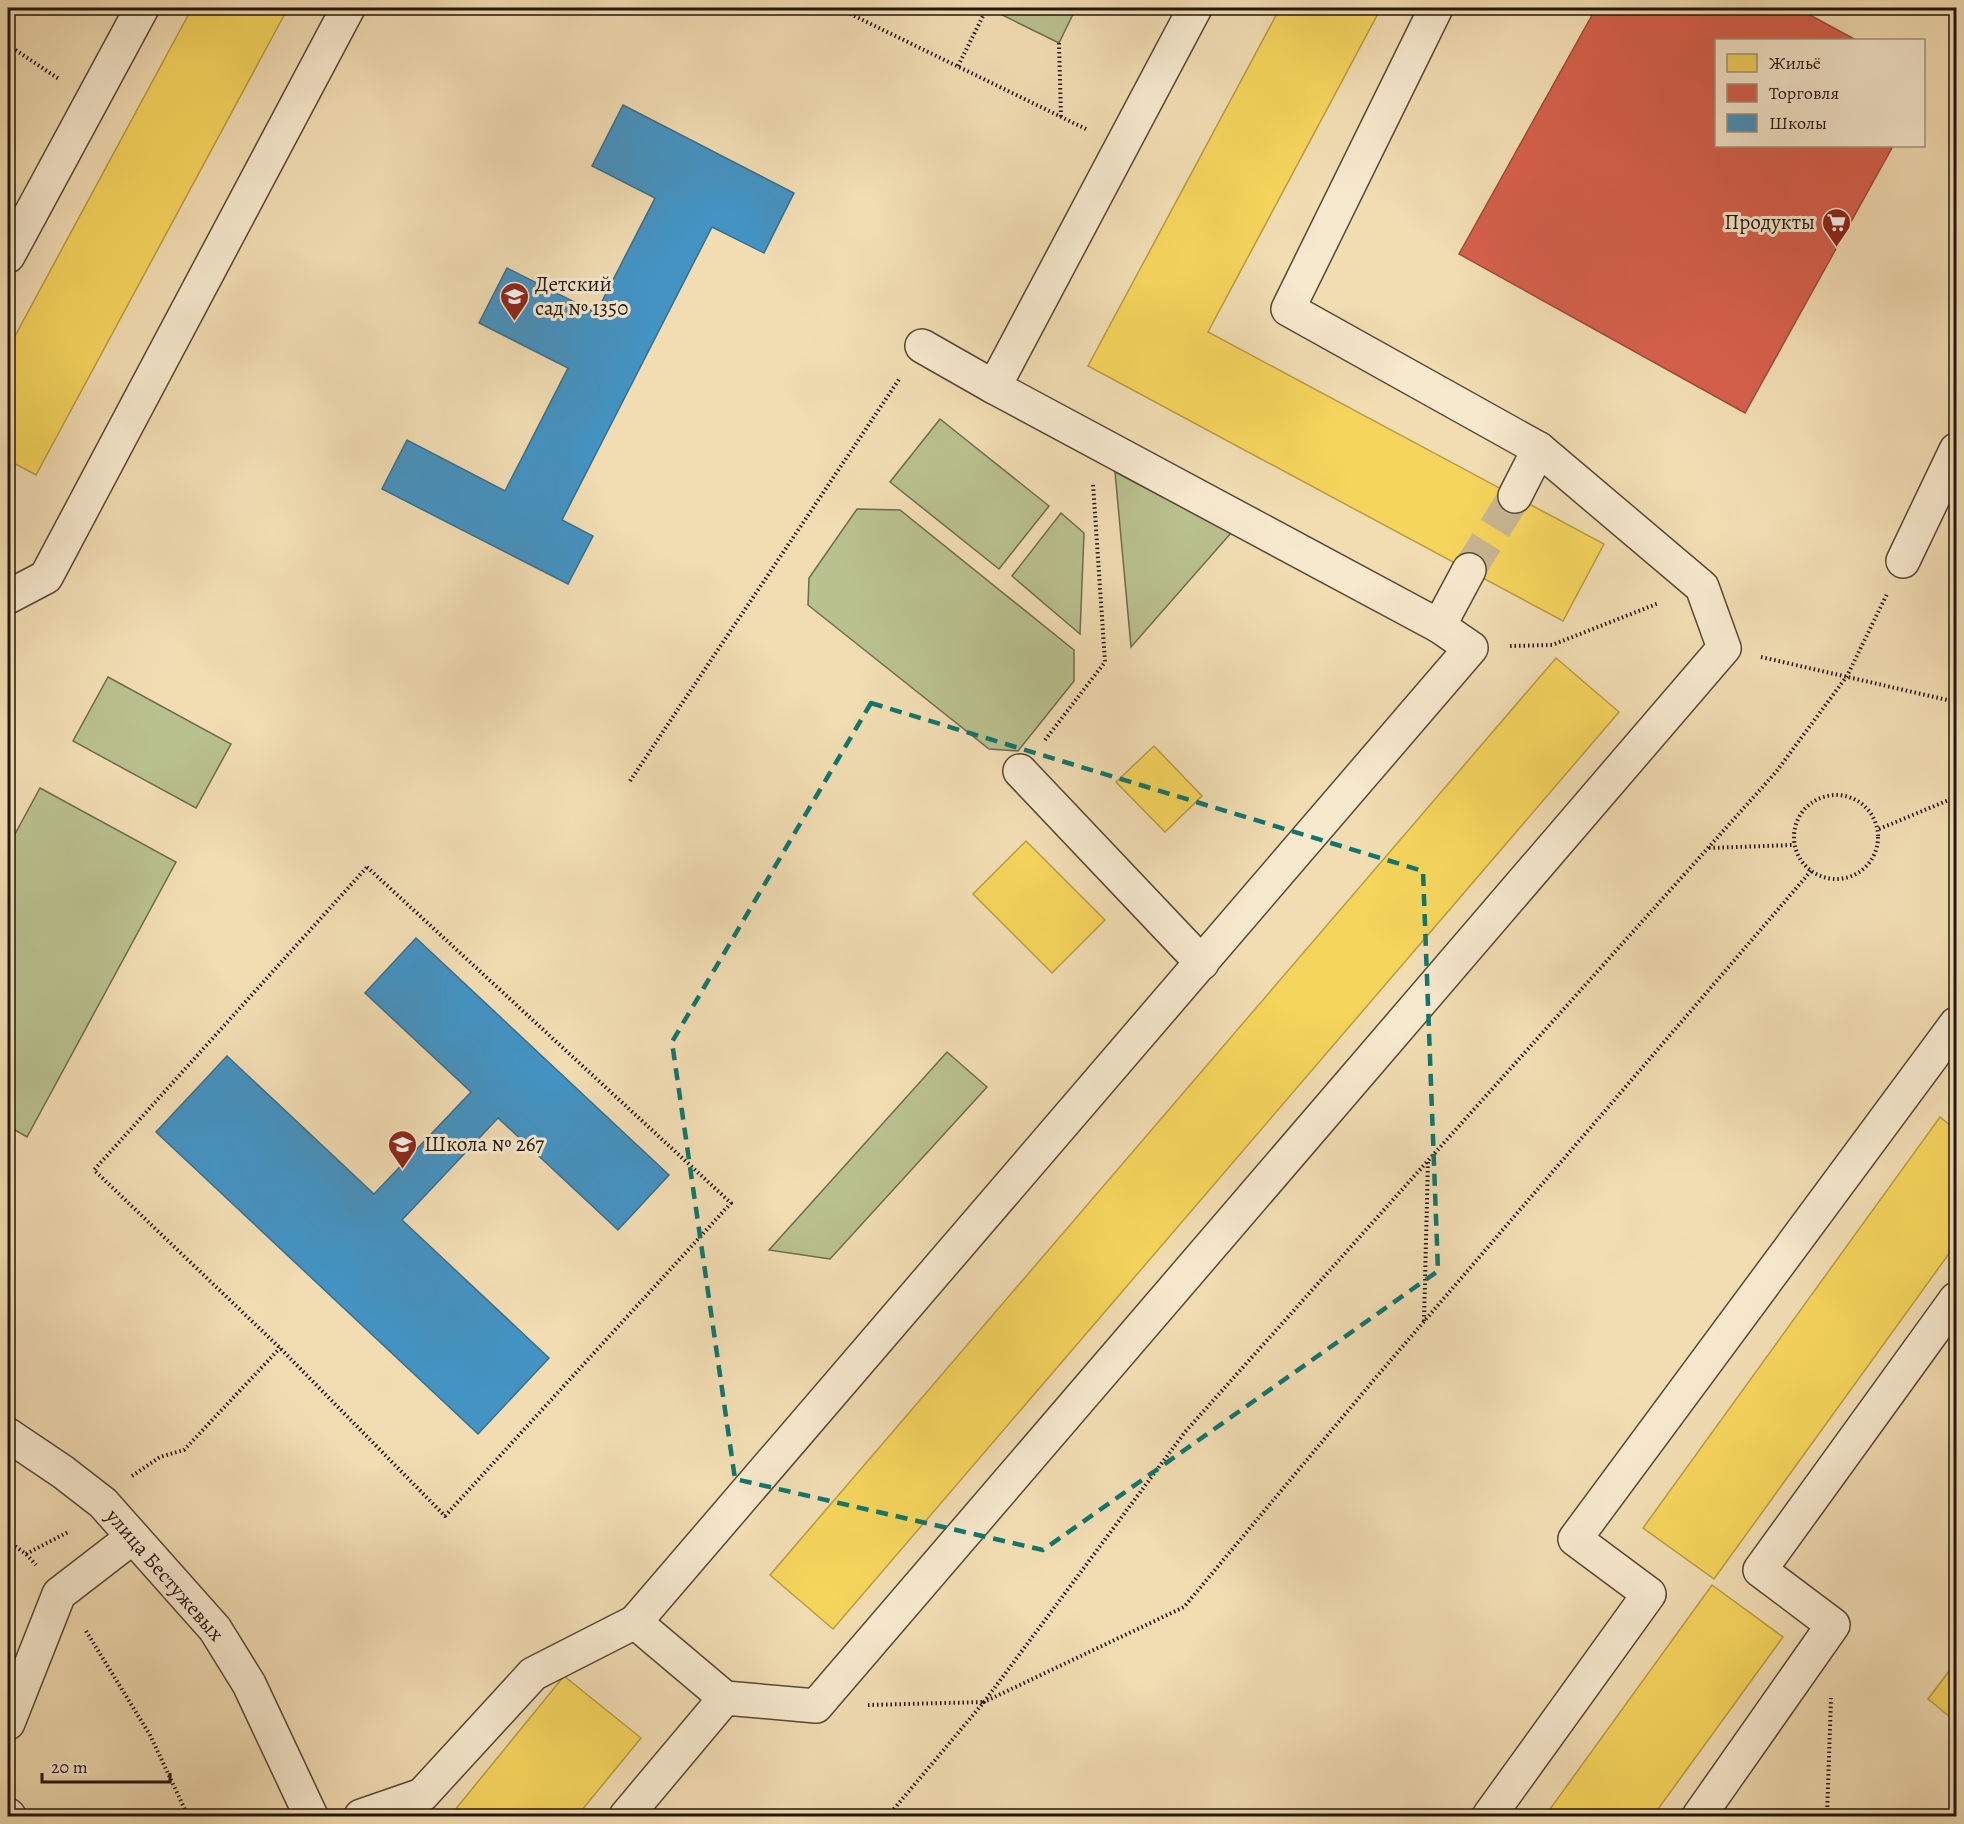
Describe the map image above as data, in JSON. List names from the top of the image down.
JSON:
{
  "streets": {
    "street": ["улица Бестужевых"]
  },
  "places": {
    "supermarket": ["Продукты"],
    "school or university": ["Детский сад № 1350", "Школа № 267"]
  },
  "legend": ["Жильё", "Торговля", "Школы"],
  "scale_bar": "20 m"
}
